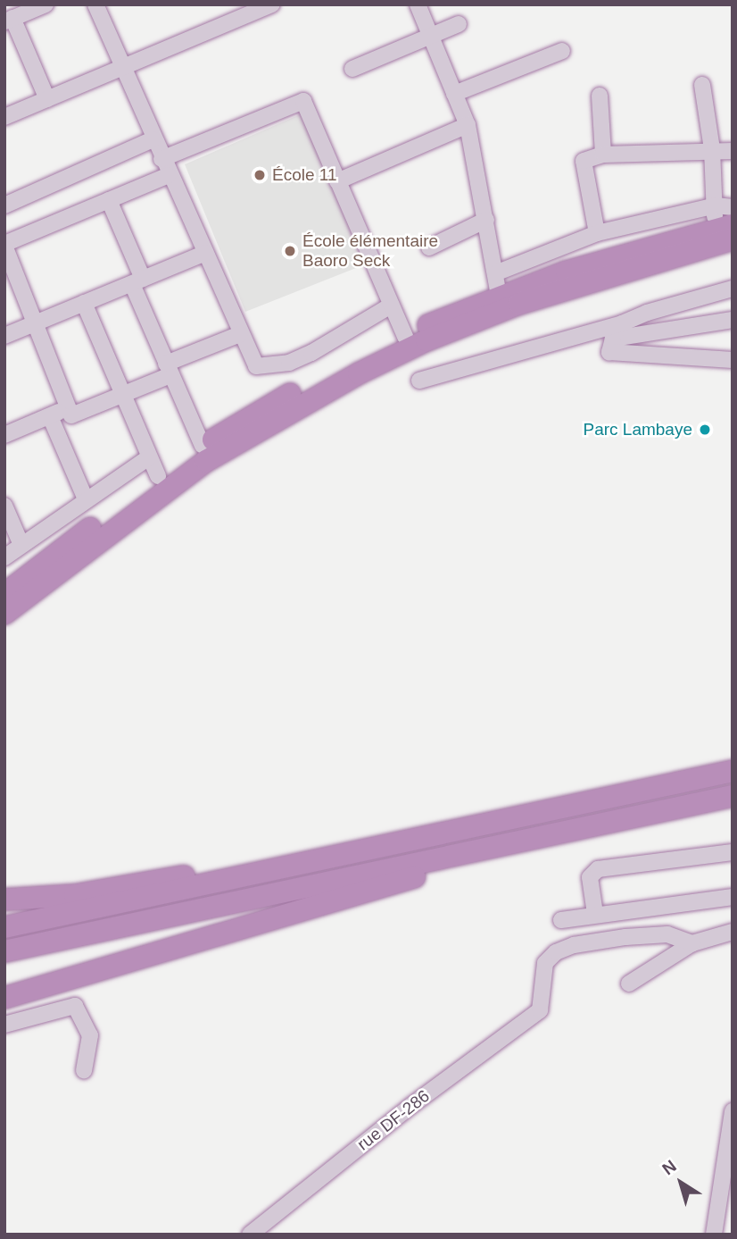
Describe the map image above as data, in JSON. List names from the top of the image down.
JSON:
{
  "streets": {
    "street": ["rue DF-286"]
  },
  "places": ["École 11", "École élémentaire Baoro Seck", "Parc Lambaye"],
  "north": "top left"
}
